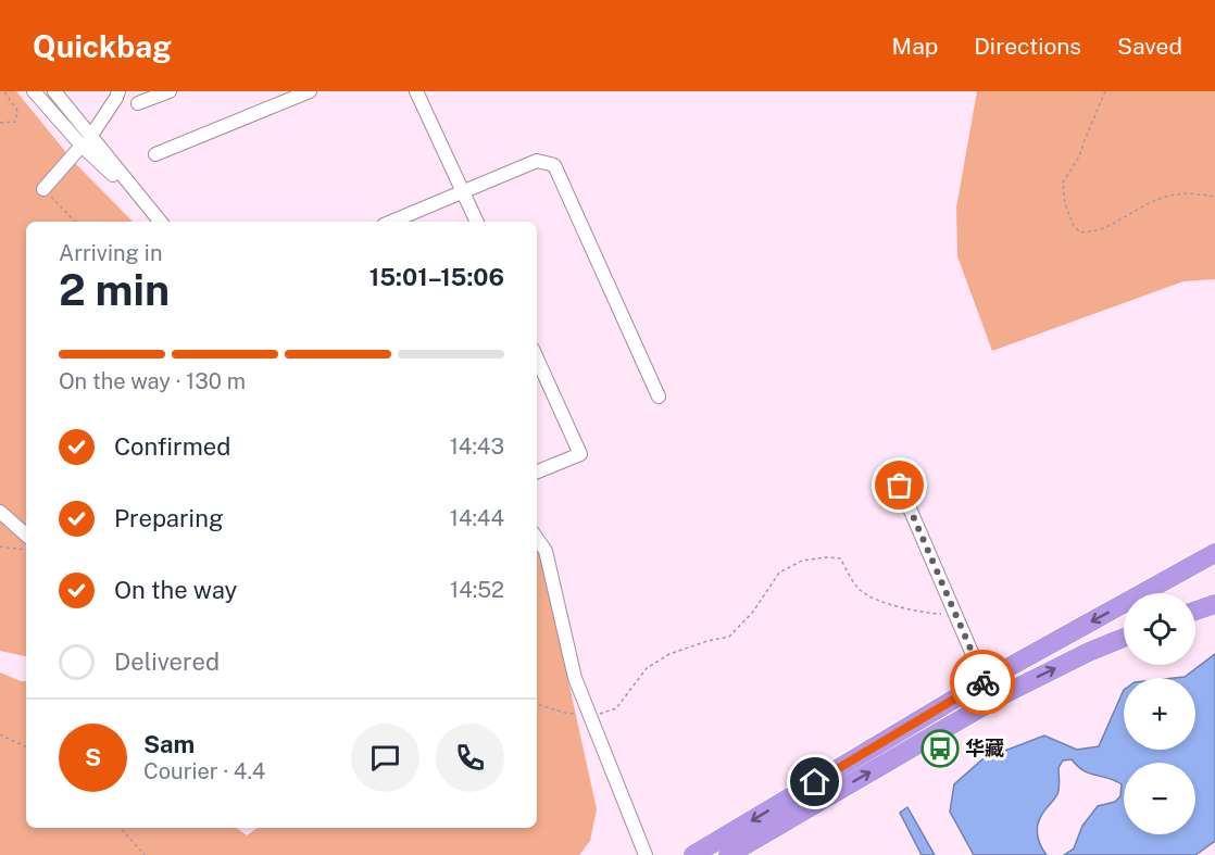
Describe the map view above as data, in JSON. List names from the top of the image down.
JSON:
{
  "places": {
    "bus stop": ["华藏"]
  },
  "page": {
    "header": "Quickbag",
    "nav": ["Map", "Directions", "Saved"],
    "heading": ["2 min", "Arriving in", "15:01–15:06"],
    "panel": ["Sam", "Courier · 4.4"],
    "bar": "On the way · 130 m",
    "list": [
      ["Confirmed", "14:43"],
      ["Preparing", "14:44"],
      ["On the way", "14:52"],
      "Delivered"
    ],
    "map_buttons": ["+", "−"],
    "round": "S"
  }
}
